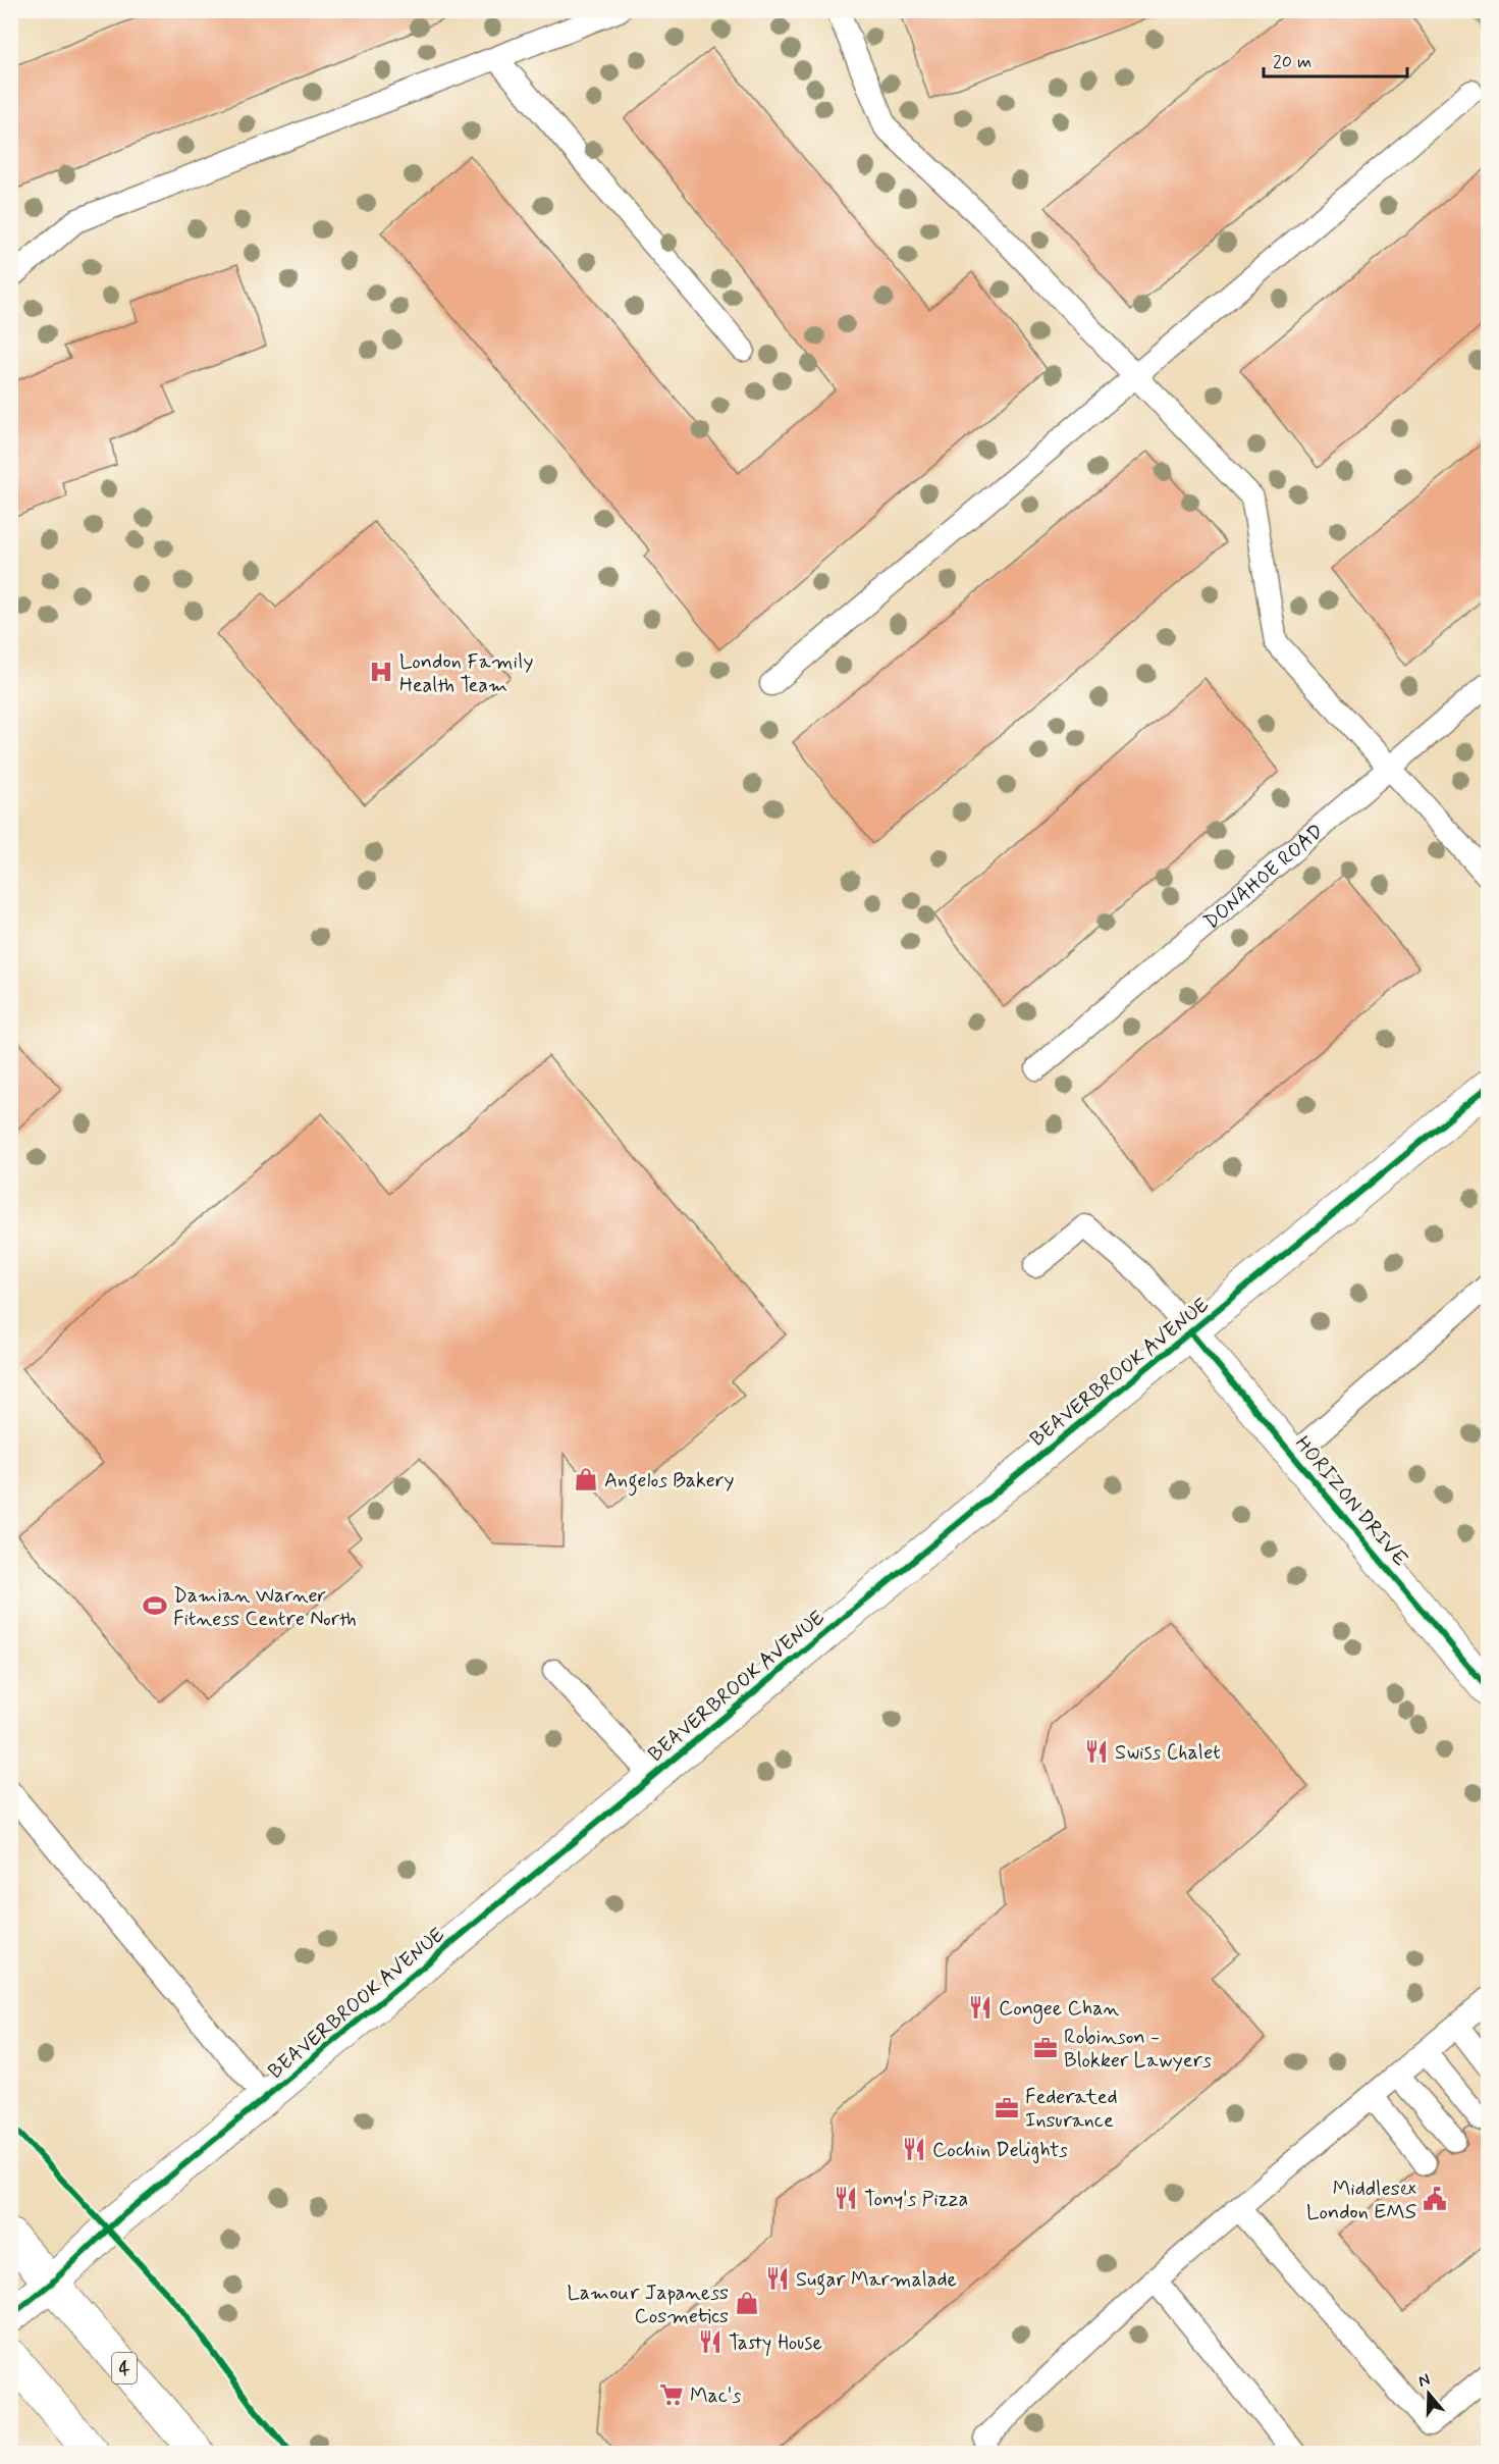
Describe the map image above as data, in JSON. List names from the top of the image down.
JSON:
{
  "streets": {
    "street": ["BEAVERBROOK AVENUE", "HORIZON DRIVE", "4"],
    "lane": ["DONAHOE ROAD"]
  },
  "crossings": [
    ["BEAVERBROOK AVENUE", "HORIZON DRIVE"],
    ["BEAVERBROOK AVENUE", "4"]
  ],
  "places": {
    "hospital": ["London Family Health Team"],
    "shop": ["Angelos Bakery", "Lamour Japaness Cosmetics"],
    "sports": ["Damian Warner Fitness Centre North"],
    "restaurant": [
      "Swiss Chalet",
      "Congee Chan",
      "Cochin Delights",
      "Tony's Pizza",
      "Sugar Marmalade",
      "Tasty House"
    ],
    "office": ["Robinson - Blokker Lawyers", "Federated Insurance"],
    "public building": ["Middlesex London EMS"],
    "supermarket": ["Mac's"]
  },
  "scale_bar": "20 m",
  "north": "top"
}
